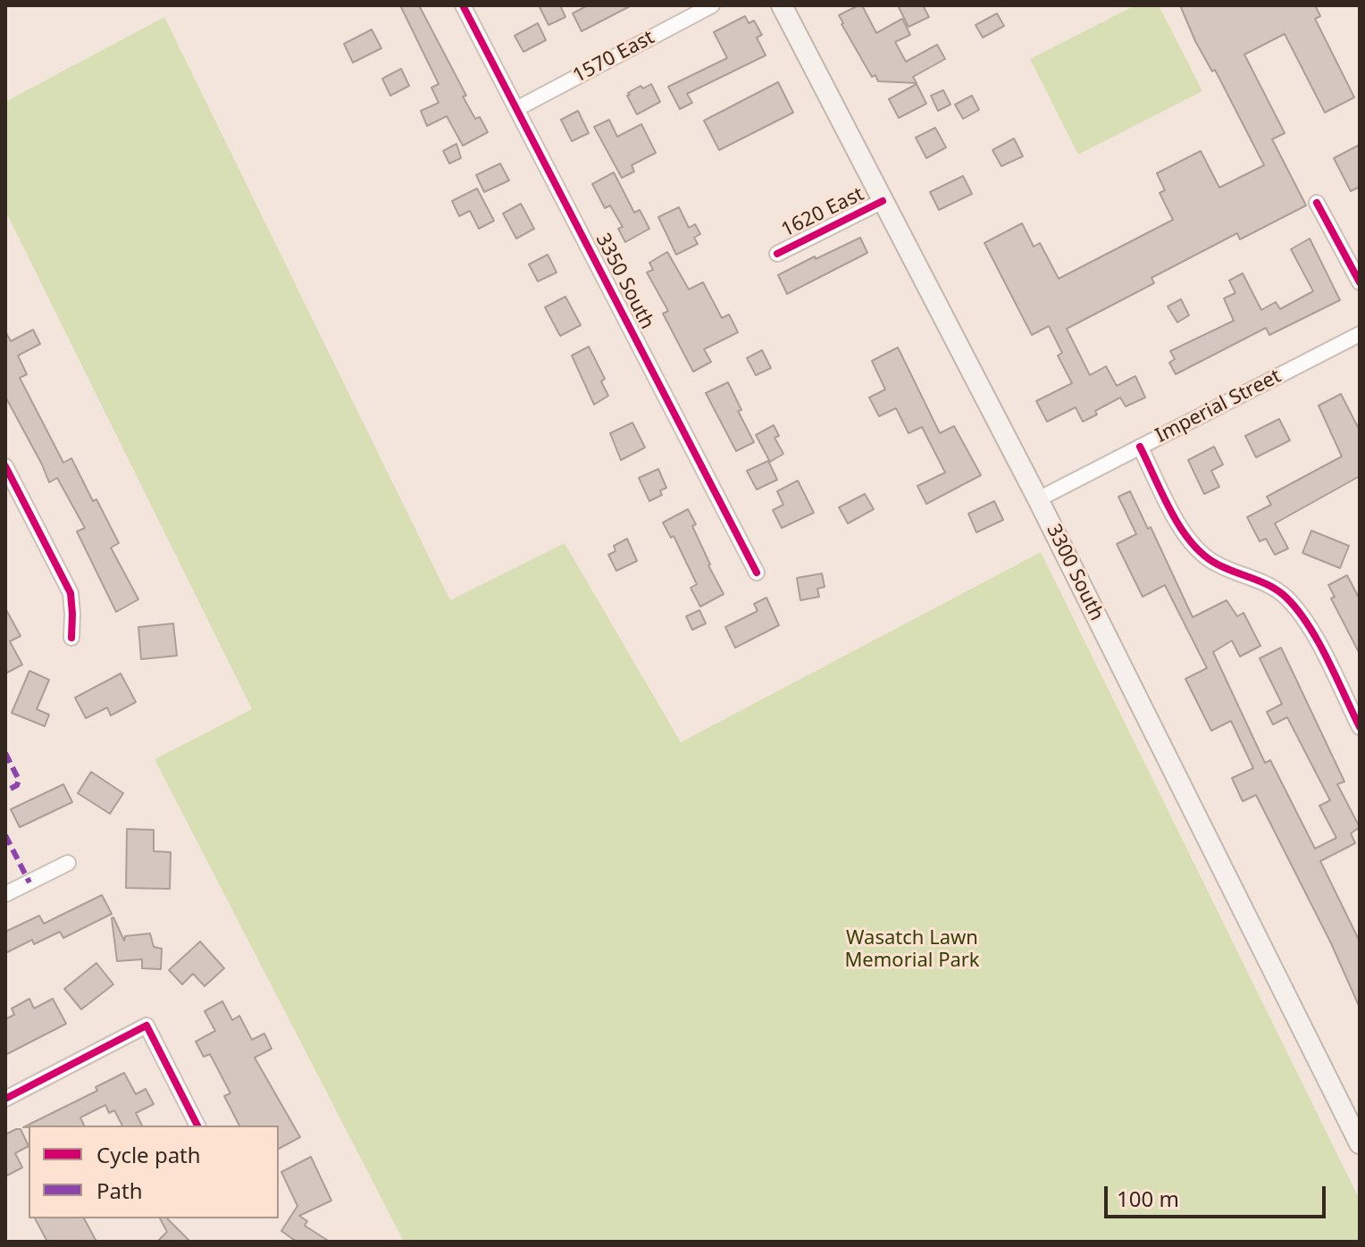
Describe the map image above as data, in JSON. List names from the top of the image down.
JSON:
{
  "streets": {
    "main road": ["3300 South"],
    "street": [
      "1570 East",
      "1620 East",
      "3350 South",
      "Imperial Street"
    ]
  },
  "crossings": [
    ["1570 East", "3350 South"],
    ["1620 East", "3300 South"],
    ["Imperial Street", "3300 South"]
  ],
  "parks": ["Wasatch Lawn Memorial Park"],
  "legend": ["Cycle path", "Path"],
  "scale_bar": "100 m"
}
